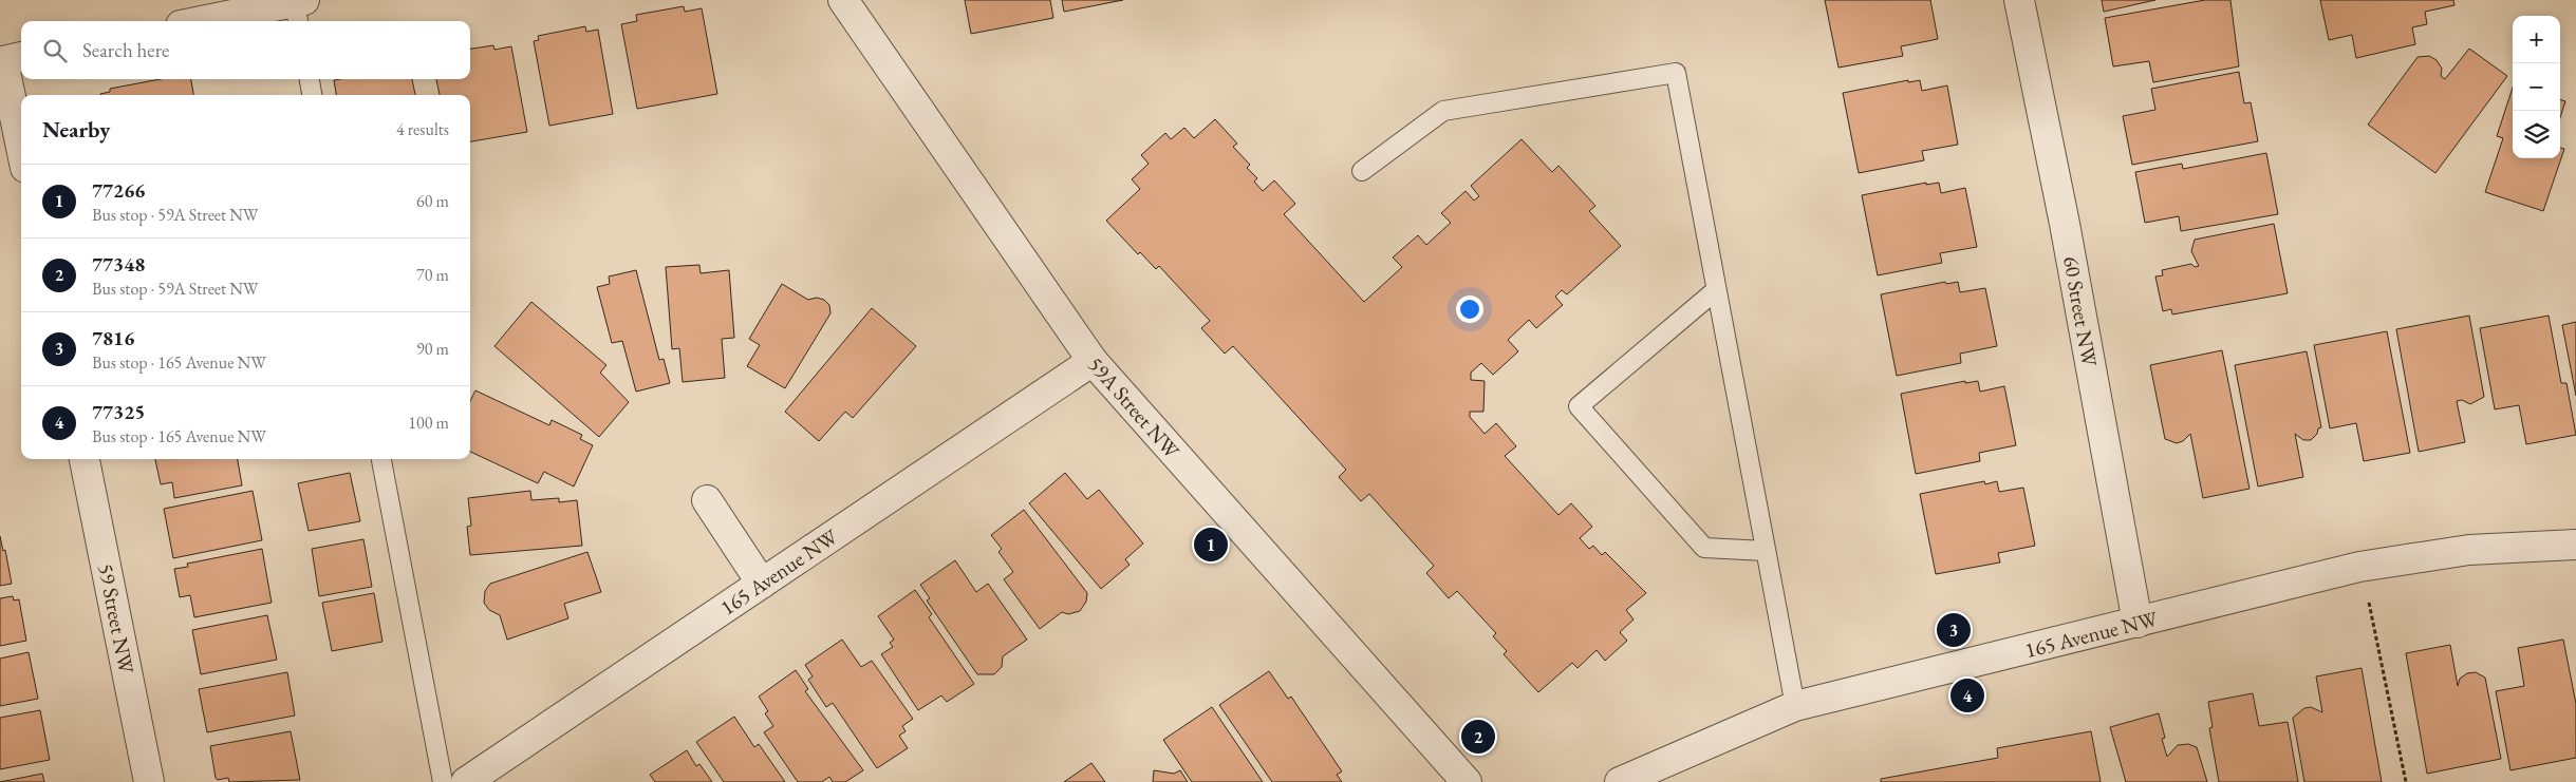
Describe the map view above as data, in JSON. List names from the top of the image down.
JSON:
{
  "streets": {
    "street": [
      "60 Street NW",
      "59A Street NW",
      "165 Avenue NW",
      "59 Street NW"
    ]
  },
  "crossings": [
    ["60 Street NW", "165 Avenue NW"],
    ["59A Street NW", "165 Avenue NW"]
  ],
  "page": {
    "map_buttons": ["+", "−"],
    "search": "Search here",
    "heading": ["Nearby", "4 results"],
    "list": [
      {
        "mark": "1",
        "name": "77266",
        "note": "Bus stop · 59A Street NW",
        "value": "60 m"
      },
      {
        "mark": "2",
        "name": "77348",
        "note": "Bus stop · 59A Street NW",
        "value": "70 m"
      },
      {
        "mark": "3",
        "name": "7816",
        "note": "Bus stop · 165 Avenue NW",
        "value": "90 m"
      },
      {
        "mark": "4",
        "name": "77325",
        "note": "Bus stop · 165 Avenue NW",
        "value": "100 m"
      }
    ],
    "pins": [
      "1",
      "3",
      "4",
      "2"
    ]
  }
}
